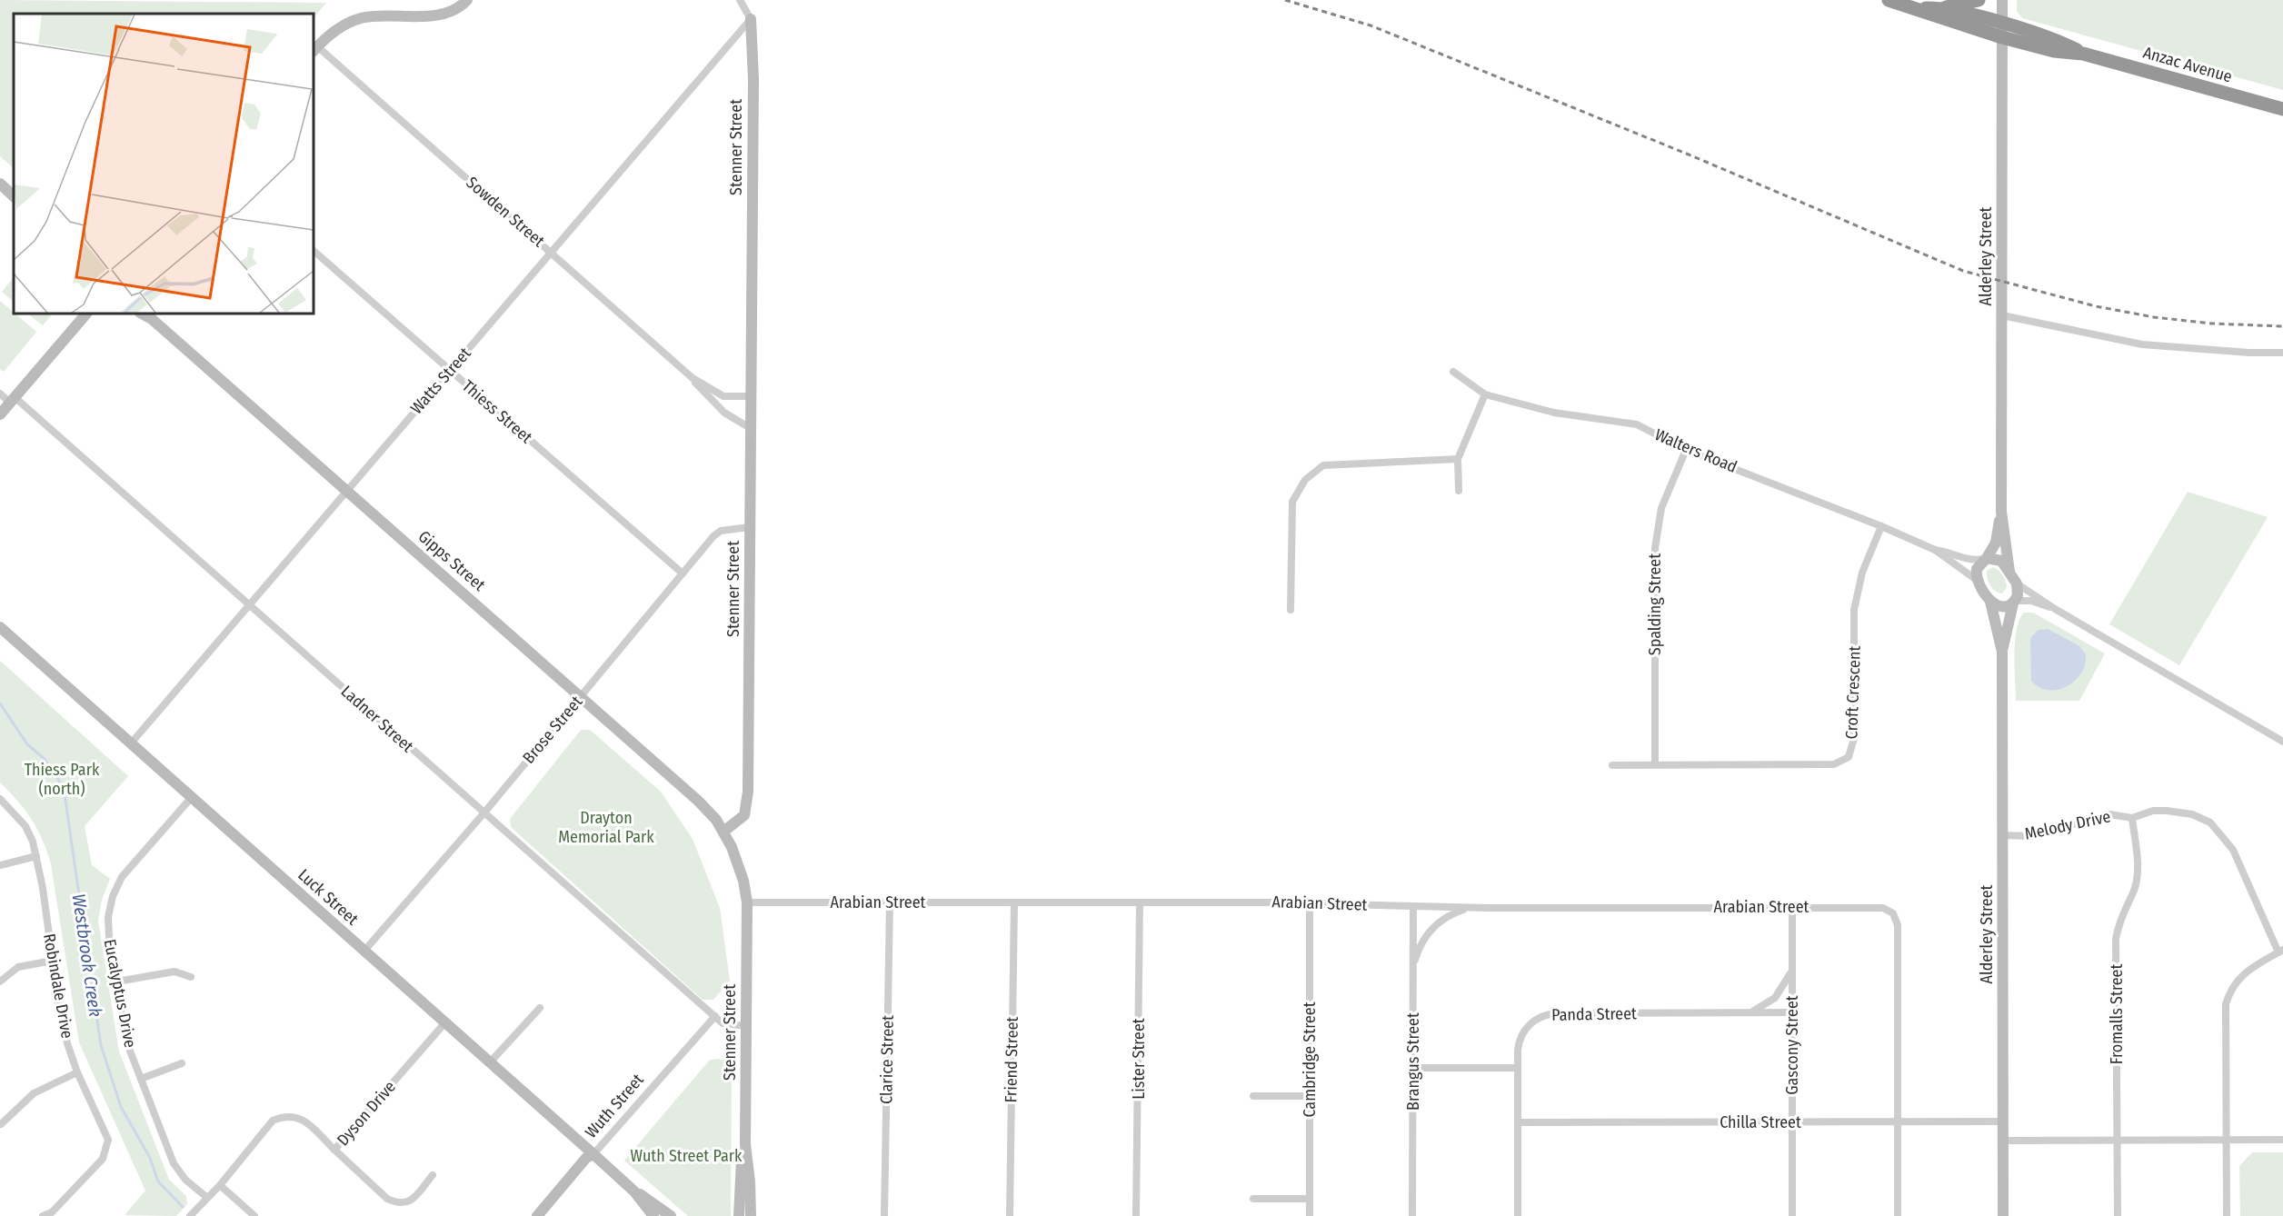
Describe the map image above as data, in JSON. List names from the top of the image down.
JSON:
{
  "streets": {
    "highway": ["Anzac Avenue"],
    "street": [
      "Stenner Street",
      "Sowden Street",
      "Alderley Street",
      "Watts Street",
      "Thiess Street",
      "Walters Road",
      "Gipps Street",
      "Spalding Street",
      "Croft Crescent",
      "Ladner Street",
      "Brose Street",
      "Melody Drive",
      "Luck Street",
      "Arabian Street",
      "Robindale Drive",
      "Eucalyptus Drive",
      "Panda Street",
      "Fromalls Street",
      "Gascony Street",
      "Lister Street",
      "Clarice Street",
      "Friend Street",
      "Cambridge Street",
      "Brangus Street",
      "Wuth Street",
      "Dyson Drive",
      "Chilla Street"
    ]
  },
  "crossings": [
    ["Anzac Avenue", "Alderley Street"],
    ["Stenner Street", "Sowden Street"],
    ["Stenner Street", "Watts Street"],
    ["Stenner Street", "Gipps Street"],
    ["Stenner Street", "Ladner Street"],
    ["Stenner Street", "Brose Street"],
    ["Stenner Street", "Arabian Street"],
    ["Sowden Street", "Watts Street"],
    ["Alderley Street", "Walters Road"],
    ["Alderley Street", "Melody Drive"],
    ["Alderley Street", "Chilla Street"],
    ["Watts Street", "Thiess Street"],
    ["Watts Street", "Gipps Street"],
    ["Watts Street", "Ladner Street"],
    ["Watts Street", "Luck Street"],
    ["Thiess Street", "Brose Street"],
    ["Walters Road", "Spalding Street"],
    ["Walters Road", "Croft Crescent"],
    ["Gipps Street", "Brose Street"],
    ["Spalding Street", "Croft Crescent"],
    ["Ladner Street", "Brose Street"],
    ["Ladner Street", "Wuth Street"],
    ["Brose Street", "Luck Street"],
    ["Melody Drive", "Fromalls Street"],
    ["Luck Street", "Eucalyptus Drive"],
    ["Luck Street", "Wuth Street"],
    ["Luck Street", "Dyson Drive"],
    ["Arabian Street", "Gascony Street"],
    ["Arabian Street", "Lister Street"],
    ["Arabian Street", "Clarice Street"],
    ["Arabian Street", "Friend Street"],
    ["Arabian Street", "Cambridge Street"],
    ["Arabian Street", "Brangus Street"],
    ["Arabian Street", "Chilla Street"],
    ["Eucalyptus Drive", "Dyson Drive"],
    ["Panda Street", "Gascony Street"],
    ["Panda Street", "Chilla Street"],
    ["Gascony Street", "Chilla Street"]
  ],
  "water": ["Westbrook Creek"],
  "parks": ["Thiess Park (north)", "Drayton Memorial Park", "Wuth Street Park"]
}
